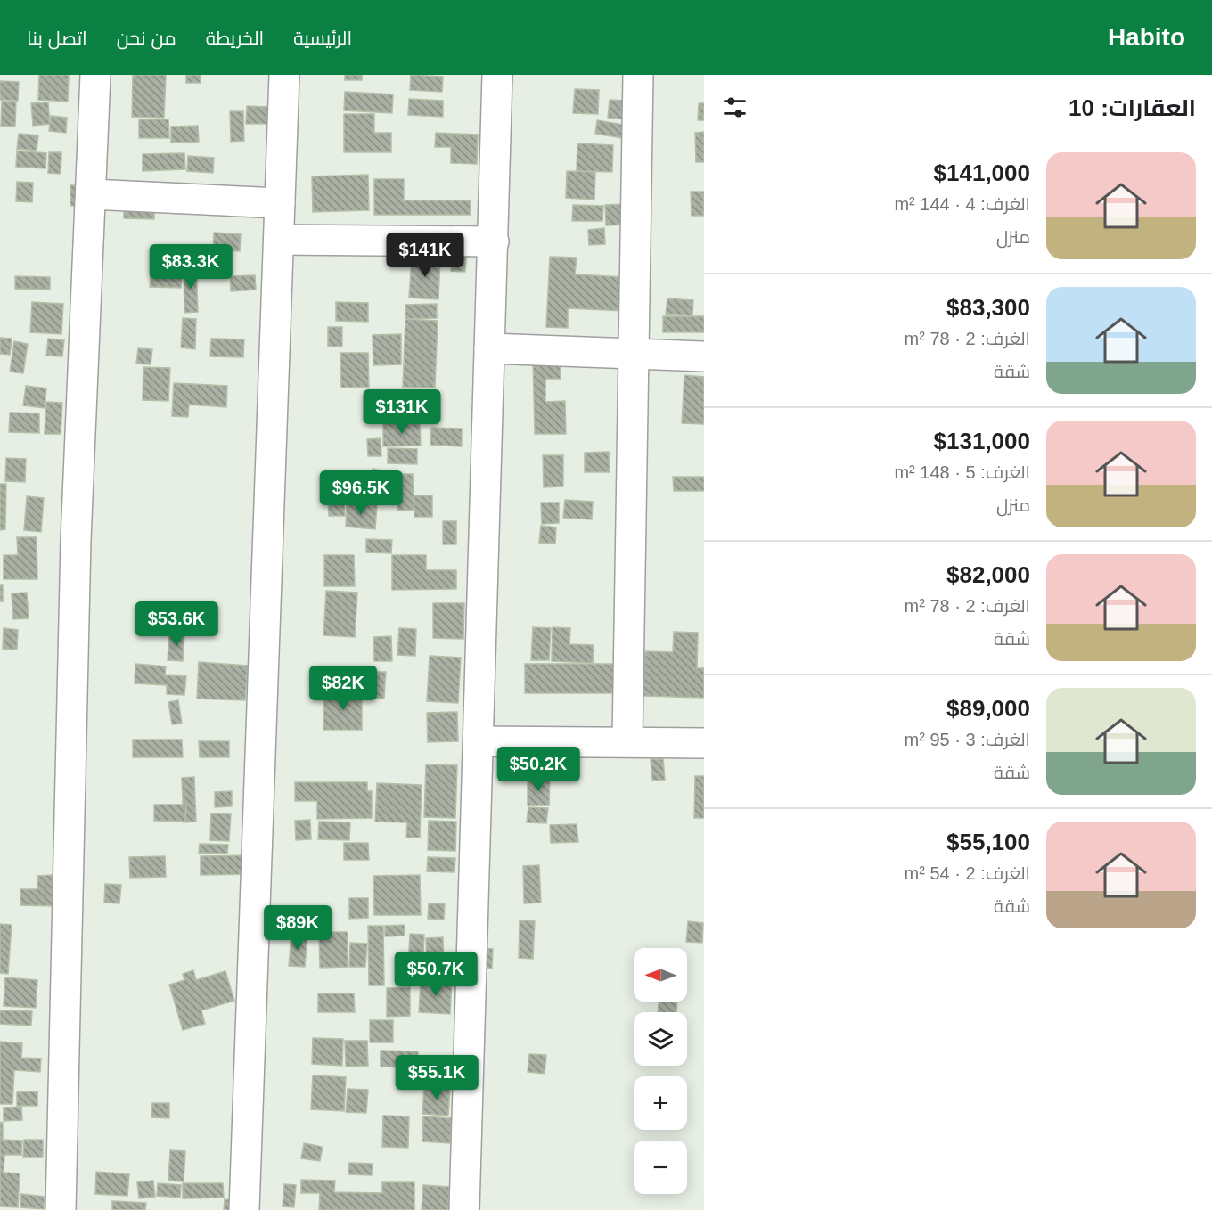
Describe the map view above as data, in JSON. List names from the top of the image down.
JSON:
{
  "north": "left",
  "page": {
    "header": "Habito",
    "nav": [
      "الرئيسية",
      "الخريطة",
      "من نحن",
      "اتصل بنا"
    ],
    "heading": "العقارات: 10",
    "list": [
      {
        "name": "$141,000",
        "note": "الغرف: 4 · 144 m² · منزل"
      },
      {
        "name": "$83,300",
        "note": "الغرف: 2 · 78 m² · شقة"
      },
      {
        "name": "$131,000",
        "note": "الغرف: 5 · 148 m² · منزل"
      },
      {
        "name": "$82,000",
        "note": "الغرف: 2 · 78 m² · شقة"
      },
      {
        "name": "$89,000",
        "note": "الغرف: 3 · 95 m² · شقة"
      },
      {
        "name": "$55,100",
        "note": "الغرف: 2 · 54 m² · شقة"
      }
    ],
    "price": [
      "$141K",
      "$83.3K",
      "$131K",
      "$96.5K",
      "$53.6K",
      "$82K",
      "$50.2K",
      "$89K",
      "$50.7K",
      "$55.1K"
    ],
    "map_buttons": ["+", "−"]
  }
}
